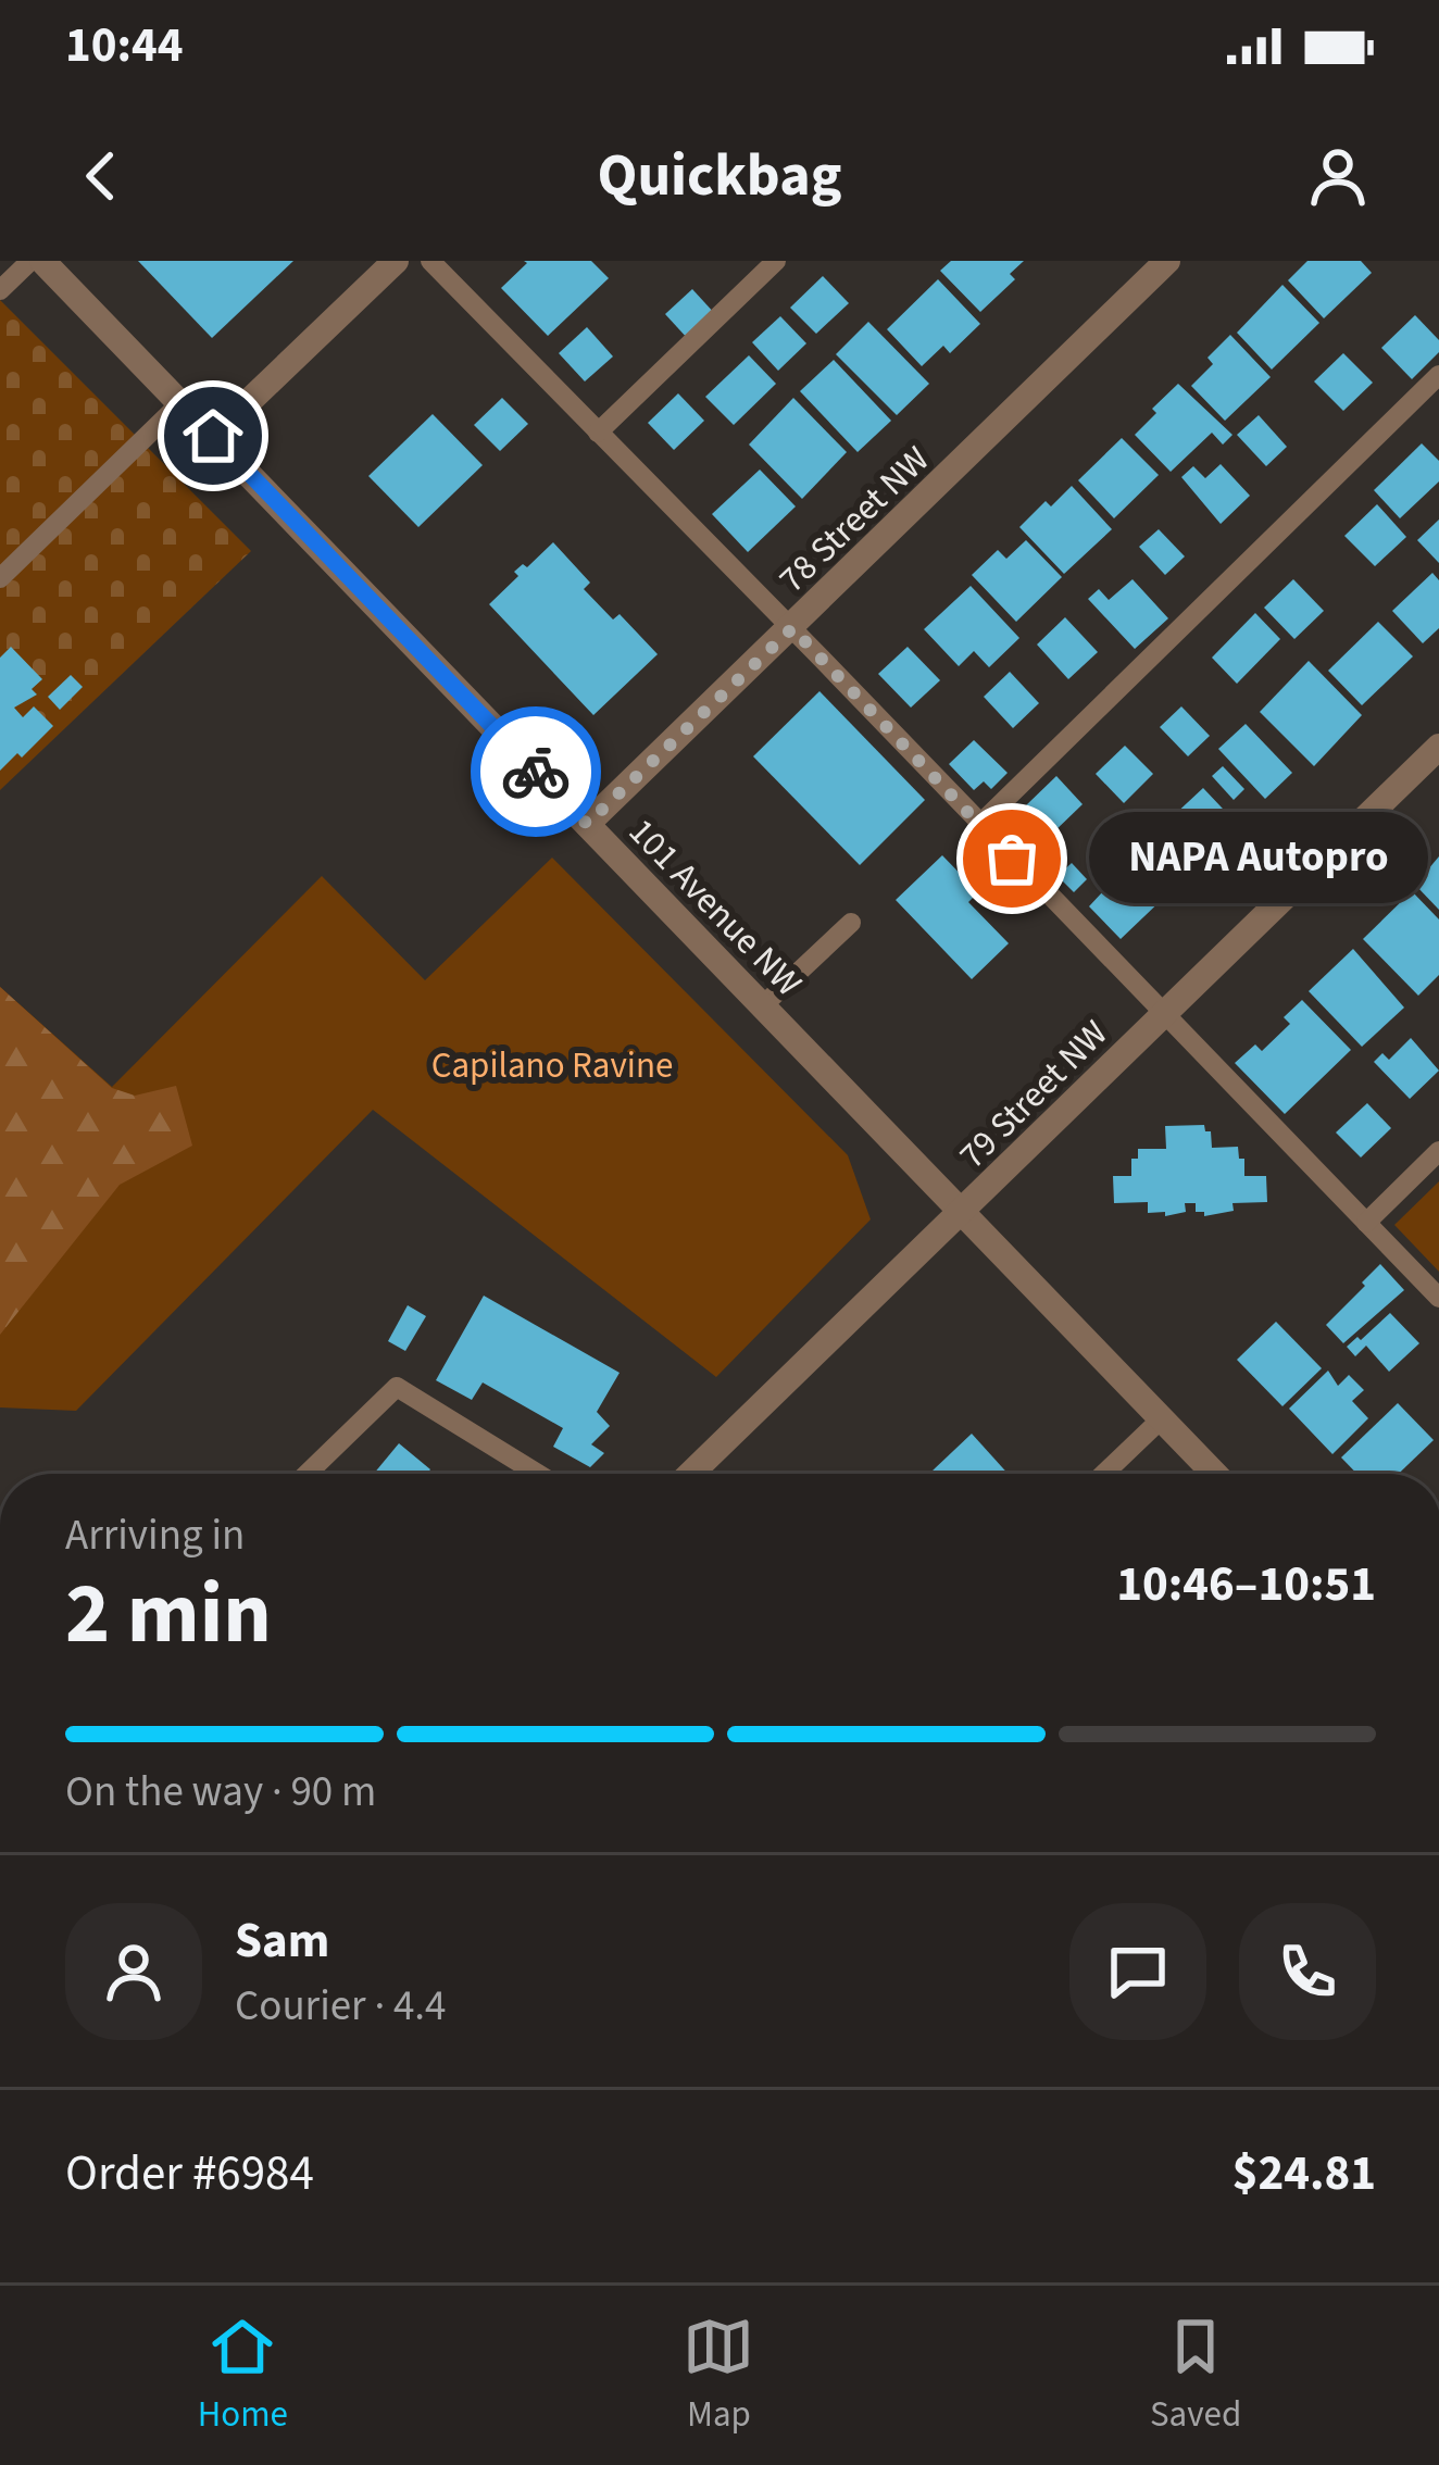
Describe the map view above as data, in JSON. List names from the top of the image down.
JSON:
{
  "streets": {
    "street": ["78 Street NW", "101 Avenue NW", "79 Street NW"]
  },
  "crossings": [
    ["78 Street NW", "101 Avenue NW"],
    ["101 Avenue NW", "79 Street NW"]
  ],
  "parks": ["Capilano Ravine"],
  "places": ["NAPA Autopro"],
  "page": {
    "status": "10:44",
    "header": "Quickbag",
    "bubble": "NAPA Autopro",
    "heading": ["2 min", "Arriving in", "10:46–10:51"],
    "panel": [
      "Sam",
      "Courier · 4.4",
      "Order #6984",
      "$24.81"
    ],
    "bar": "On the way · 90 m",
    "tabs": ["Home", "Map", "Saved"]
  }
}
